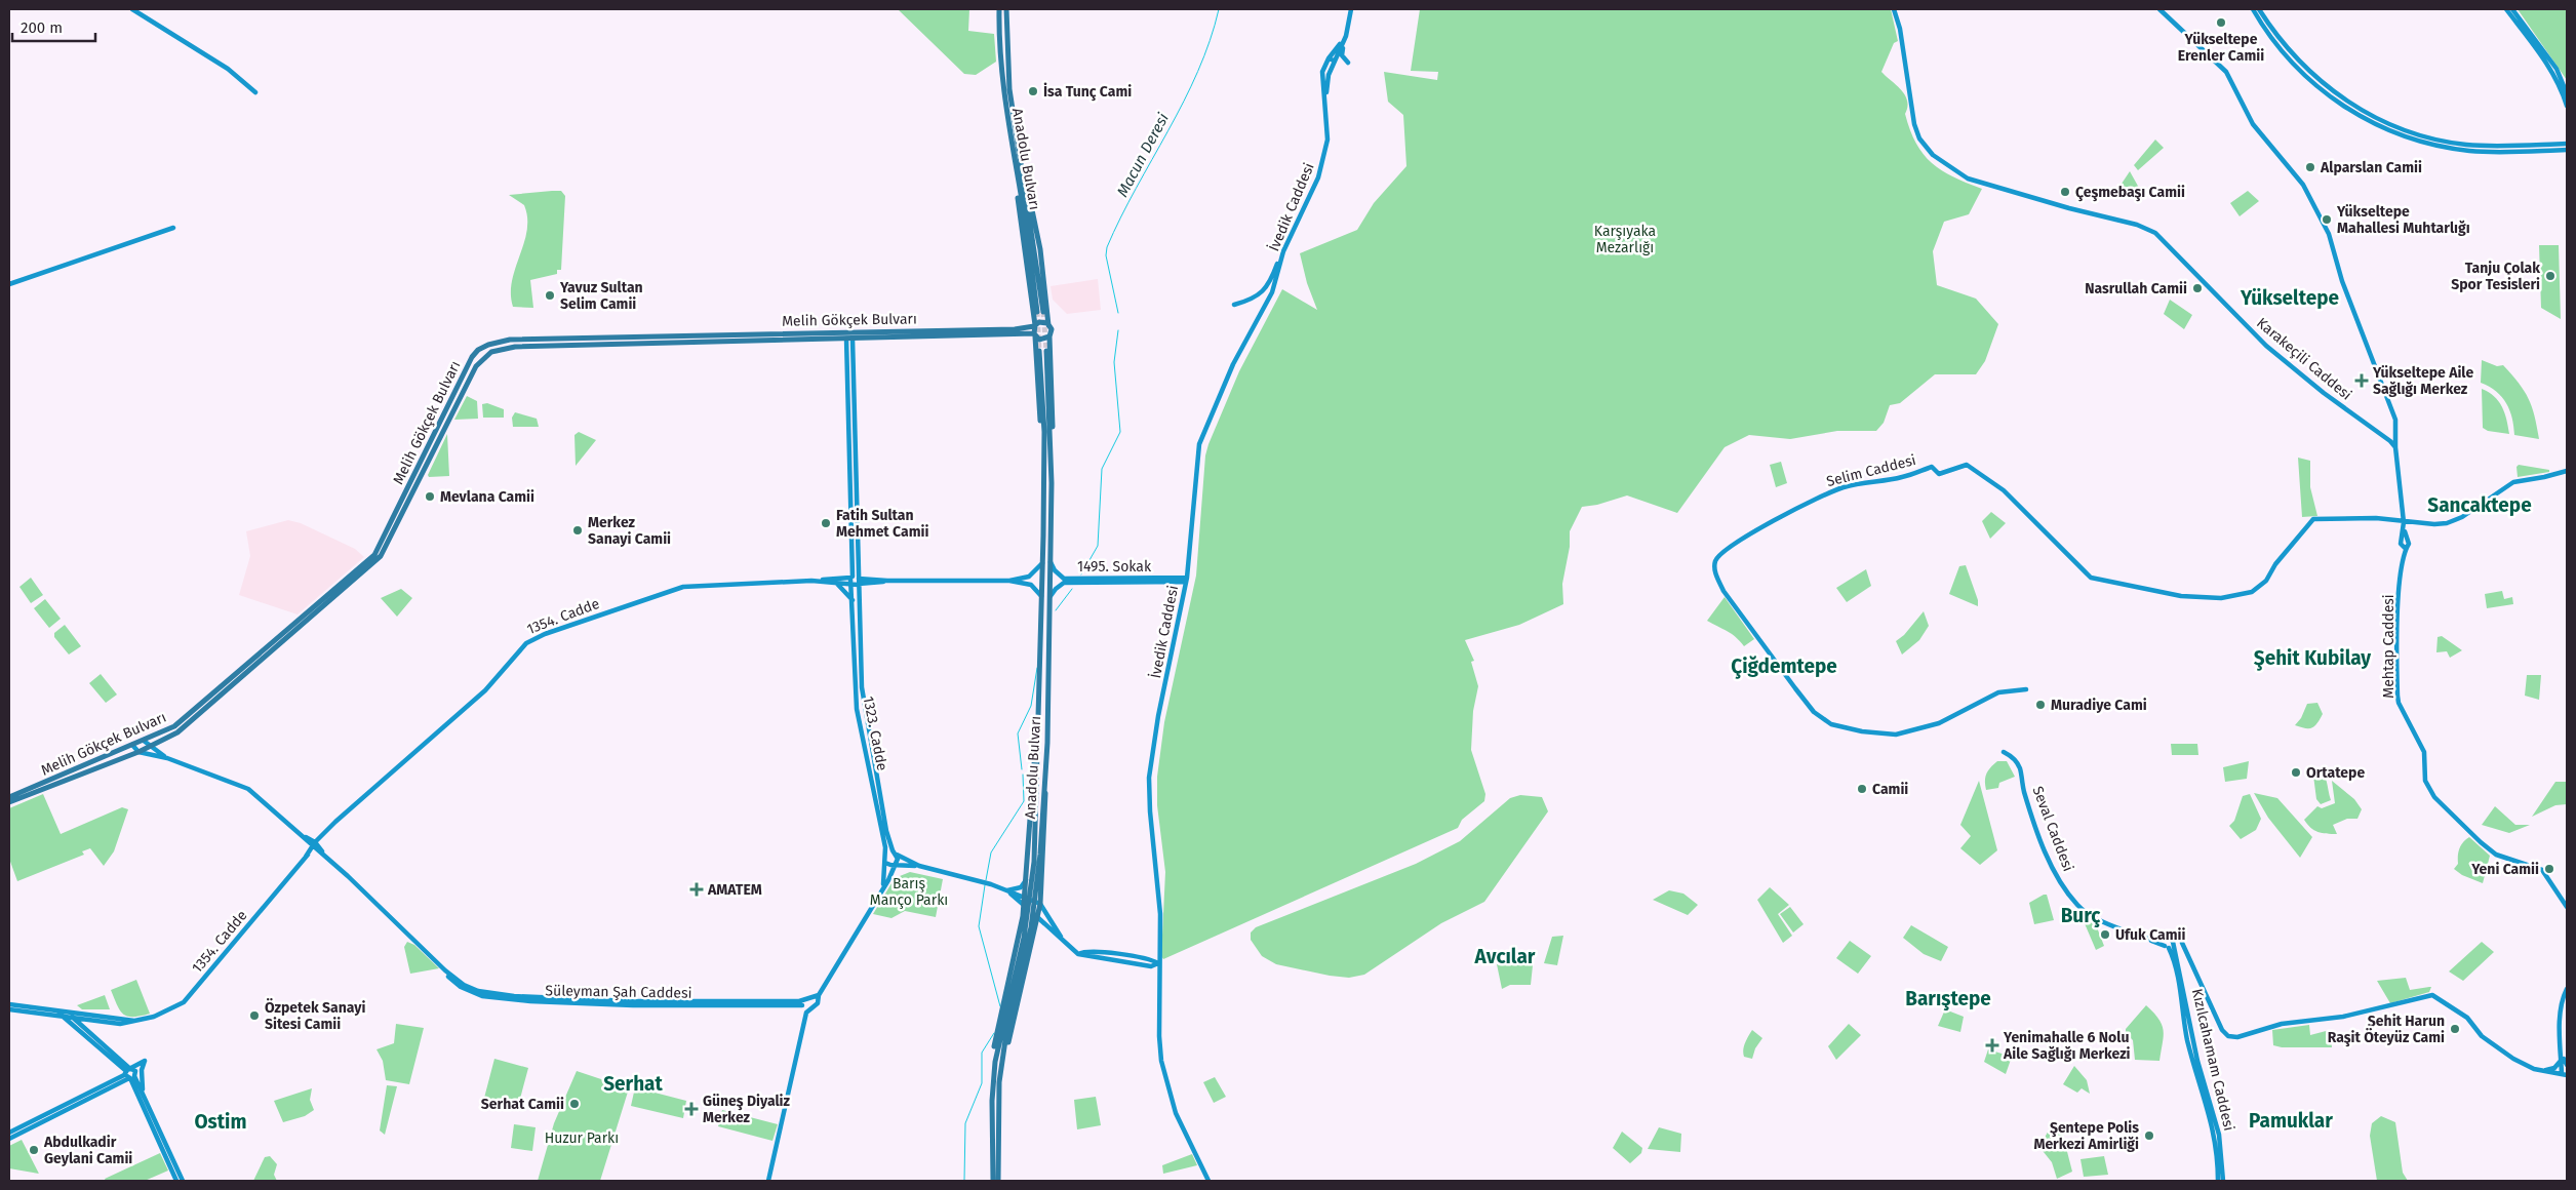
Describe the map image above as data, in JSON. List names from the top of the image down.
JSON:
{
  "streets": {
    "main road": [
      "Anadolu Bulvarı",
      "İvedik Caddesi",
      "Melih Gökçek Bulvarı",
      "Karakeçili Caddesi",
      "Selim Caddesi",
      "1495. Sokak",
      "1354. Cadde",
      "Mehtap Caddesi",
      "1323. Cadde",
      "Seval Caddesi",
      "Süleyman Şah Caddesi",
      "Kızılcahamam Caddesi"
    ]
  },
  "crossings": [
    ["Anadolu Bulvarı", "Melih Gökçek Bulvarı"],
    ["Anadolu Bulvarı", "1495. Sokak"],
    ["İvedik Caddesi", "1495. Sokak"],
    ["Melih Gökçek Bulvarı", "1323. Cadde"],
    ["Karakeçili Caddesi", "Mehtap Caddesi"],
    ["Selim Caddesi", "Mehtap Caddesi"],
    ["1354. Cadde", "1323. Cadde"],
    ["1354. Cadde", "Süleyman Şah Caddesi"],
    ["Seval Caddesi", "Kızılcahamam Caddesi"]
  ],
  "districts": [
    "Yükseltepe",
    "Sancaktepe",
    "Şehit Kubilay",
    "Çiğdemtepe",
    "Burç",
    "Avcılar",
    "Barıştepe",
    "Serhat",
    "Pamuklar",
    "Ostim"
  ],
  "water": ["Macun Deresi"],
  "parks": ["Karşıyaka Mezarlığı", "Barış Manço Parkı", "Huzur Parkı"],
  "places": {
    "other": [
      "Yükseltepe Erenler Camii",
      "İsa Tunç Cami",
      "Alparslan Camii",
      "Çeşmebaşı Camii",
      "Yükseltepe Mahallesi Muhtarlığı",
      "Tanju Çolak Spor Tesisleri",
      "Nasrullah Camii",
      "Yavuz Sultan Selim Camii",
      "Mevlana Camii",
      "Fatih Sultan Mehmet Camii",
      "Merkez Sanayi Camii",
      "Muradiye Cami",
      "Ortatepe",
      "Camii",
      "Yeni Camii",
      "Ufuk Camii",
      "Özpetek Sanayi Sitesi Camii",
      "Şehit Harun Raşit Öteyüz Cami",
      "Serhat Camii",
      "Şentepe Polis Merkezi Amirliği",
      "Abdulkadir Geylani Camii"
    ],
    "health": [
      "Yükseltepe Aile Sağlığı Merkez",
      "AMATEM",
      "Yenimahalle 6 Nolu Aile Sağlığı Merkezi",
      "Güneş Diyaliz Merkez"
    ]
  },
  "scale_bar": "200 m"
}
